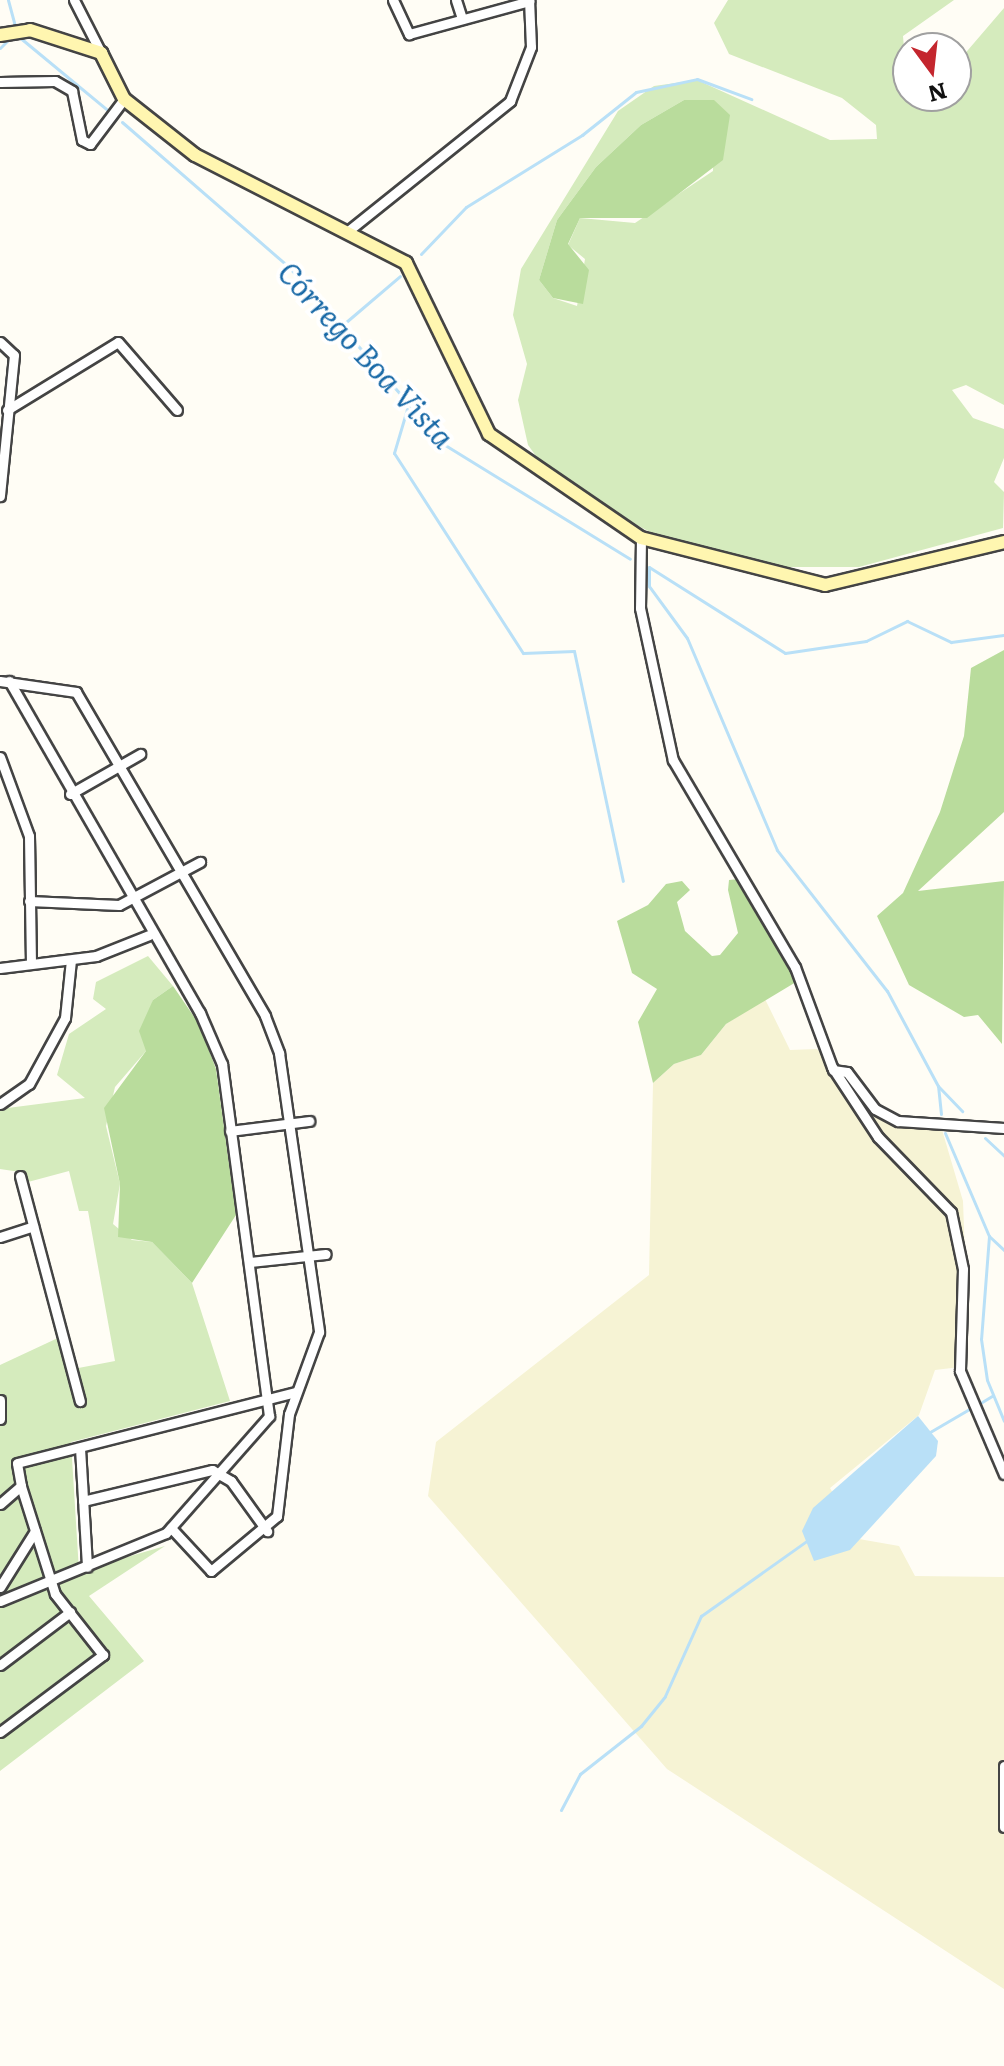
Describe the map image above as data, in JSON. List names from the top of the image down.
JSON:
{
  "water": ["Córrego Boa Vista"],
  "north": "bottom"
}
